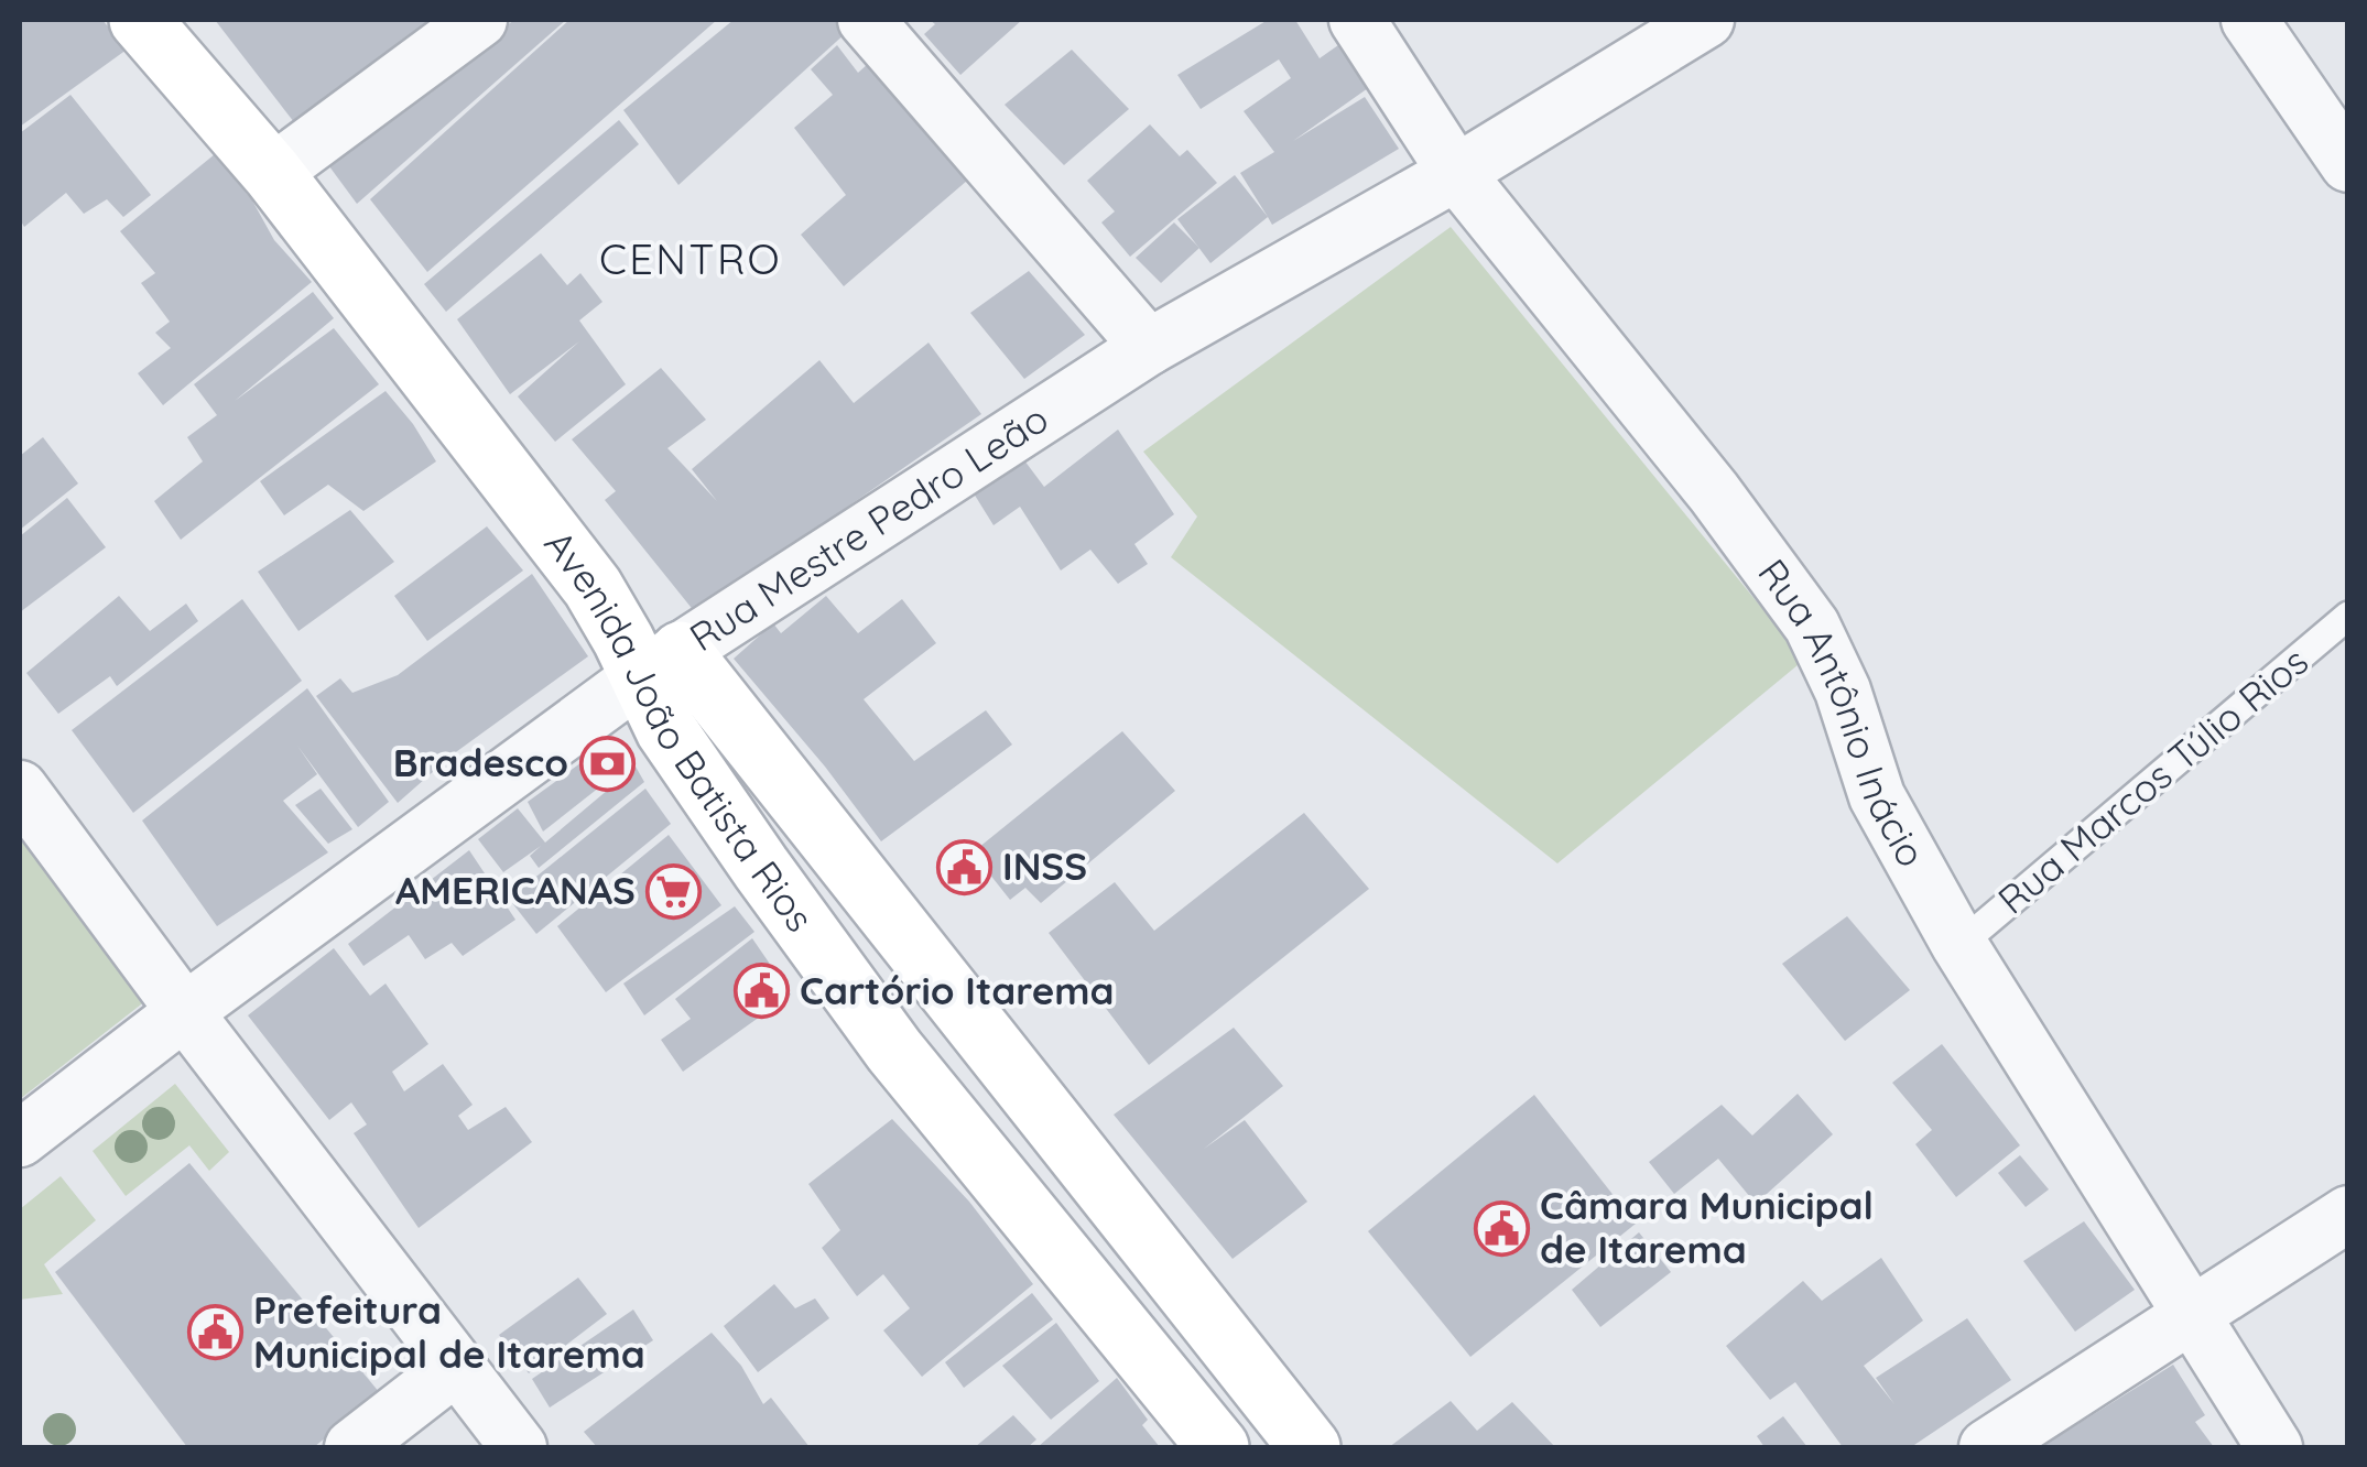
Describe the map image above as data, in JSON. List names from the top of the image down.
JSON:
{
  "streets": {
    "street": ["Rua Mestre Pedro Leão", "Rua Antônio Inácio", "Avenida João Batista Rios"],
    "lane": ["Rua Marcos Túlio Rios"]
  },
  "crossings": [
    ["Rua Mestre Pedro Leão", "Rua Antônio Inácio"],
    ["Rua Mestre Pedro Leão", "Avenida João Batista Rios"],
    ["Rua Antônio Inácio", "Rua Marcos Túlio Rios"]
  ],
  "districts": ["CENTRO"],
  "places": {
    "bank": ["Bradesco"],
    "public building": [
      "INSS",
      "Cartório Itarema",
      "Câmara Municipal de Itarema",
      "Prefeitura Municipal de Itarema"
    ],
    "supermarket": ["AMERICANAS"]
  }
}
